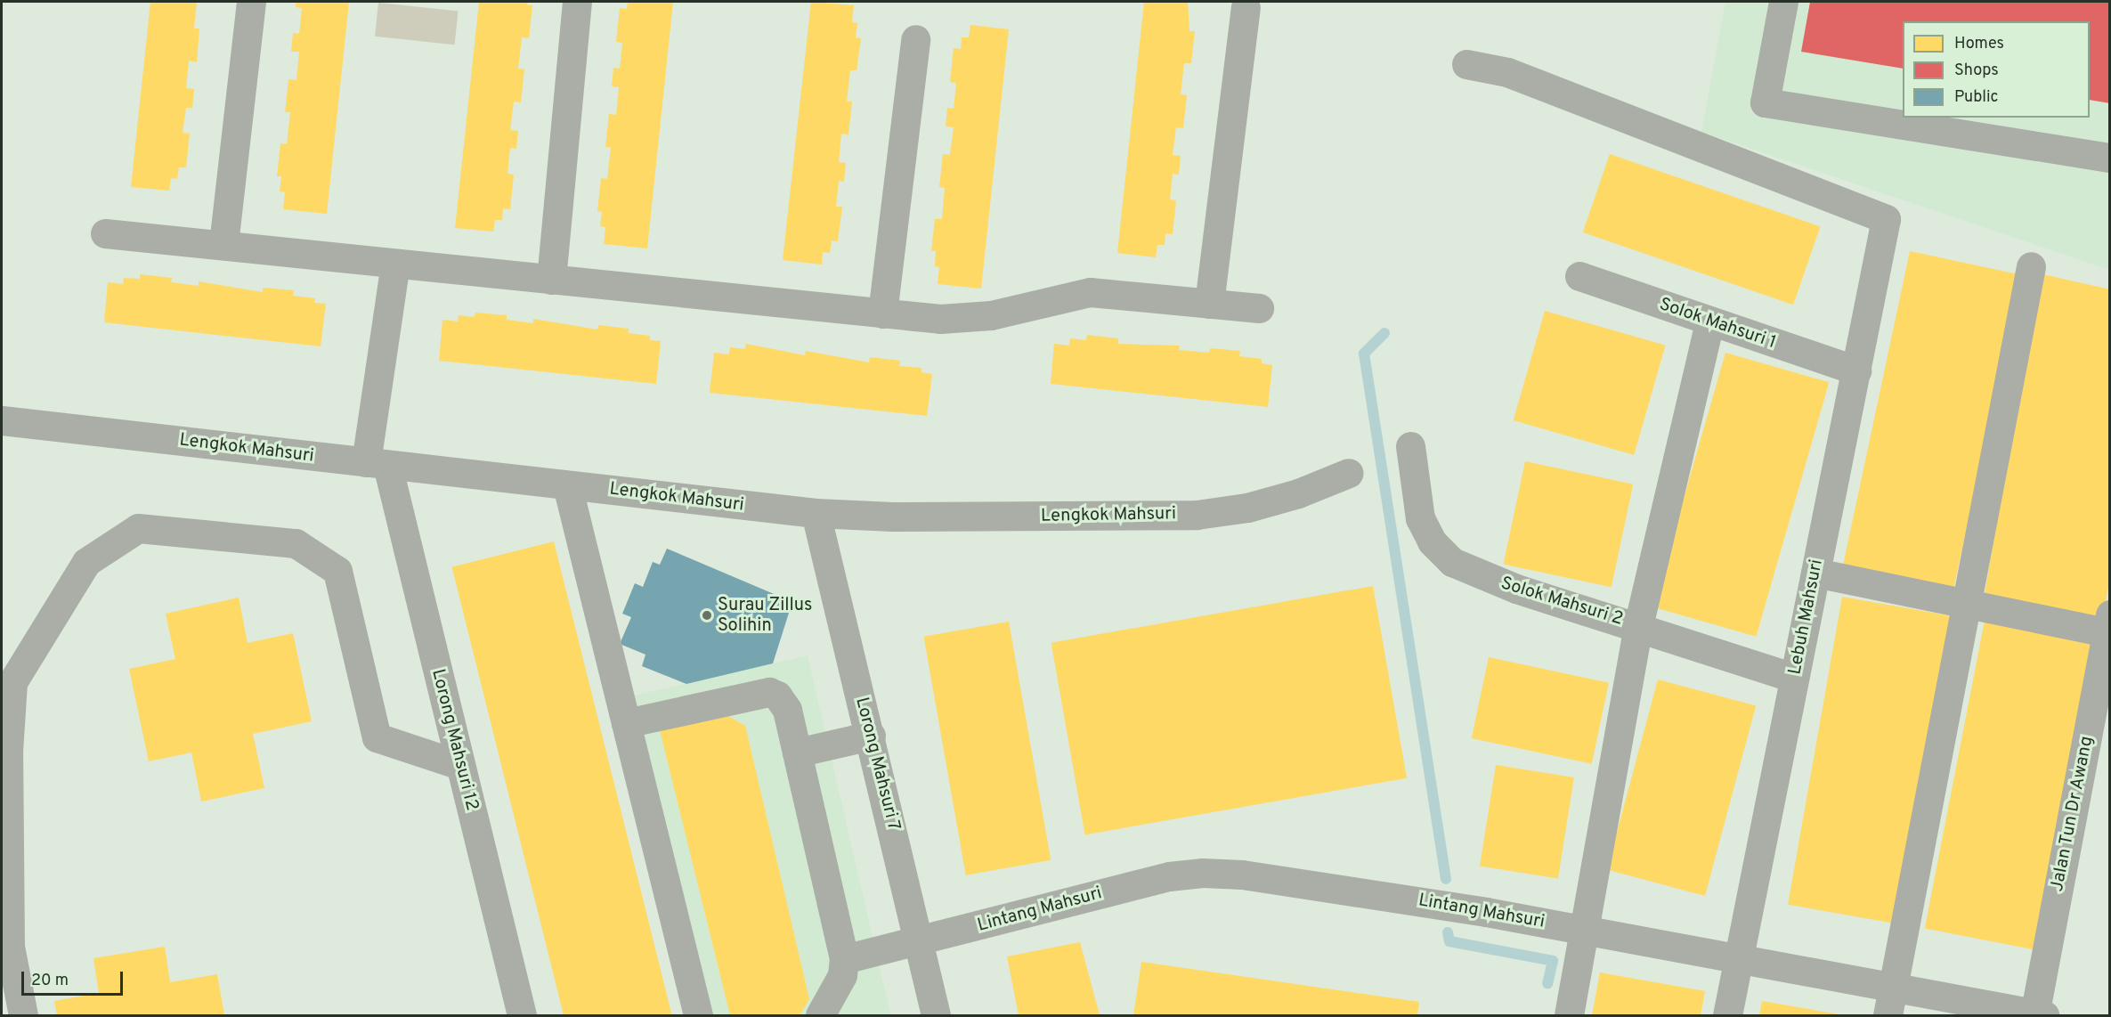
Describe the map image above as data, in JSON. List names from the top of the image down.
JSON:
{
  "streets": {
    "street": [
      "Solok Mahsuri 1",
      "Lengkok Mahsuri",
      "Solok Mahsuri 2",
      "Lebuh Mahsuri",
      "Lorong Mahsuri 12",
      "Lorong Mahsuri 7",
      "Jalan Tun Dr Awang",
      "Lintang Mahsuri"
    ]
  },
  "crossings": [
    ["Solok Mahsuri 1", "Lebuh Mahsuri"],
    ["Lengkok Mahsuri", "Lorong Mahsuri 12"],
    ["Lengkok Mahsuri", "Lorong Mahsuri 7"],
    ["Solok Mahsuri 2", "Lebuh Mahsuri"],
    ["Lebuh Mahsuri", "Lintang Mahsuri"],
    ["Lorong Mahsuri 7", "Lintang Mahsuri"],
    ["Jalan Tun Dr Awang", "Lintang Mahsuri"]
  ],
  "places": ["Surau Zillus Solihin"],
  "legend": ["Homes", "Shops", "Public"],
  "scale_bar": "20 m"
}
